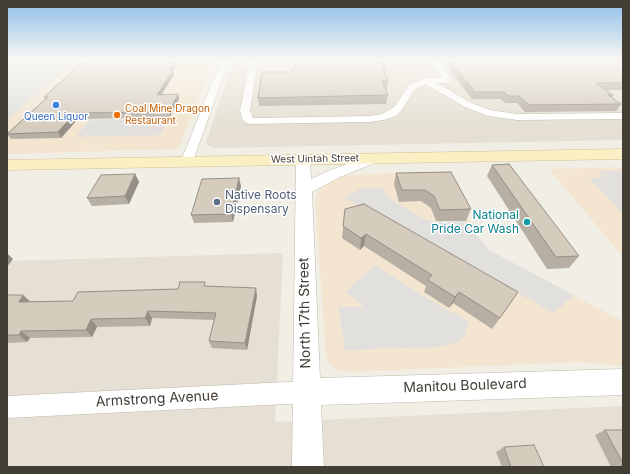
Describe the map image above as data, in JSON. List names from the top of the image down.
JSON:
{
  "streets": {
    "main road": ["West Uintah Street"],
    "street": ["North 17th Street", "Manitou Boulevard", "Armstrong Avenue"]
  },
  "crossings": [
    ["West Uintah Street", "North 17th Street"],
    ["North 17th Street", "Manitou Boulevard"],
    ["North 17th Street", "Armstrong Avenue"],
    ["Manitou Boulevard", "Armstrong Avenue"]
  ],
  "places": [
    "Queen Liquor",
    "Coal Mine Dragon Restaurant",
    "Native Roots Dispensary",
    "National Pride Car Wash"
  ]
}
